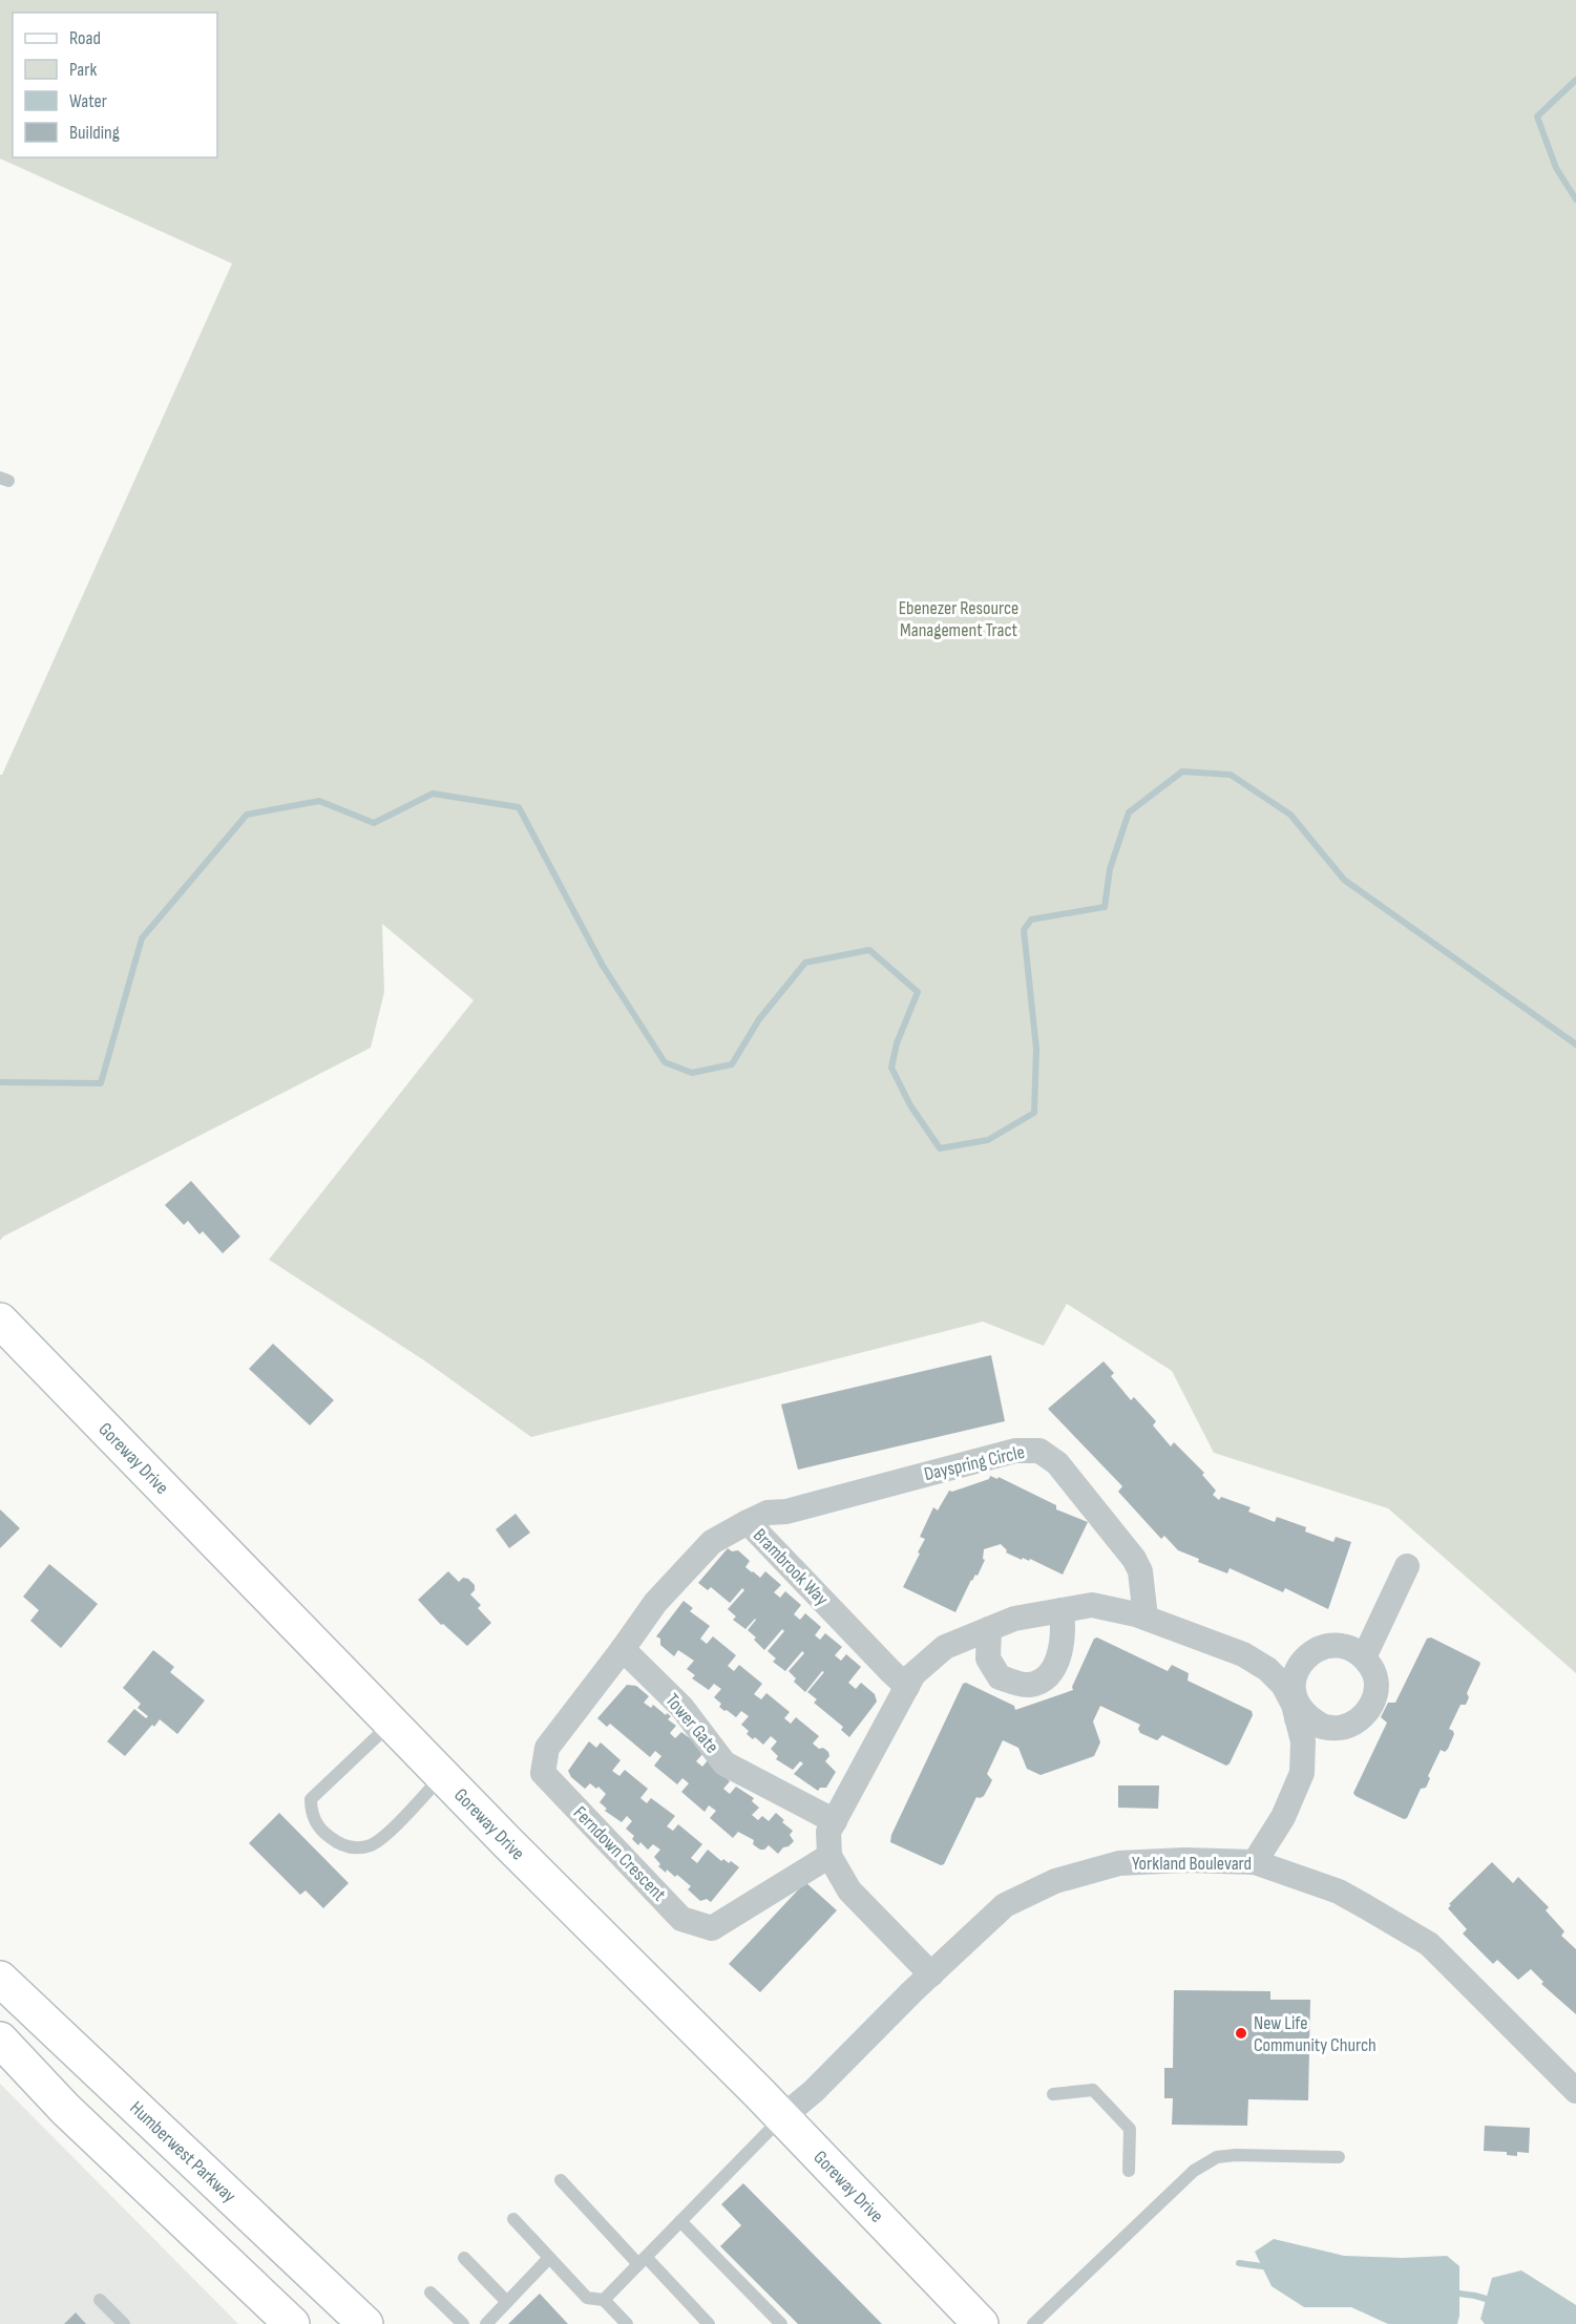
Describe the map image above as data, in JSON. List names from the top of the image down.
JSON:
{
  "streets": {
    "street": [
      "Goreway Drive",
      "Dayspring Circle",
      "Brambrook Way",
      "Tower Gate",
      "Ferndown Crescent",
      "Yorkland Boulevard",
      "Humberwest Parkway"
    ]
  },
  "crossings": [
    ["Goreway Drive", "Yorkland Boulevard"],
    ["Dayspring Circle", "Brambrook Way"],
    ["Brambrook Way", "Tower Gate"],
    ["Brambrook Way", "Ferndown Crescent"],
    ["Tower Gate", "Ferndown Crescent"]
  ],
  "parks": ["Ebenezer Resource Management Tract"],
  "places": ["New Life Community Church"],
  "legend": [
    "Road",
    "Park",
    "Water",
    "Building"
  ]
}
